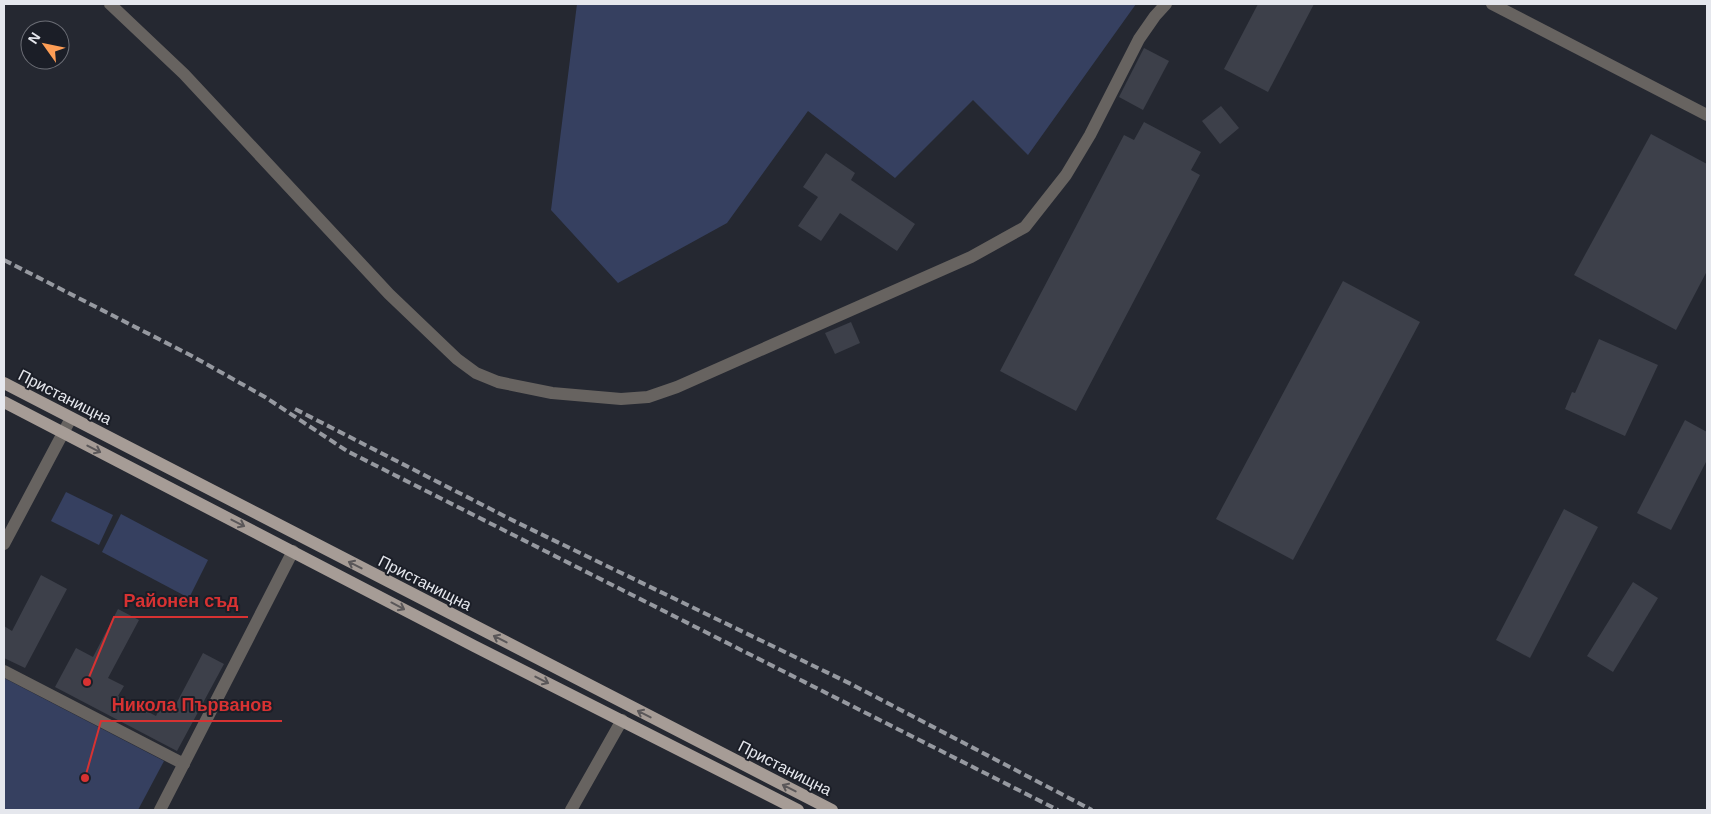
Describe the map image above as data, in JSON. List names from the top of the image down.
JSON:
{
  "streets": {
    "main road": ["Пристанищна"]
  },
  "places": ["Районен съд", "Никола Първанов"],
  "north": "top left"
}
